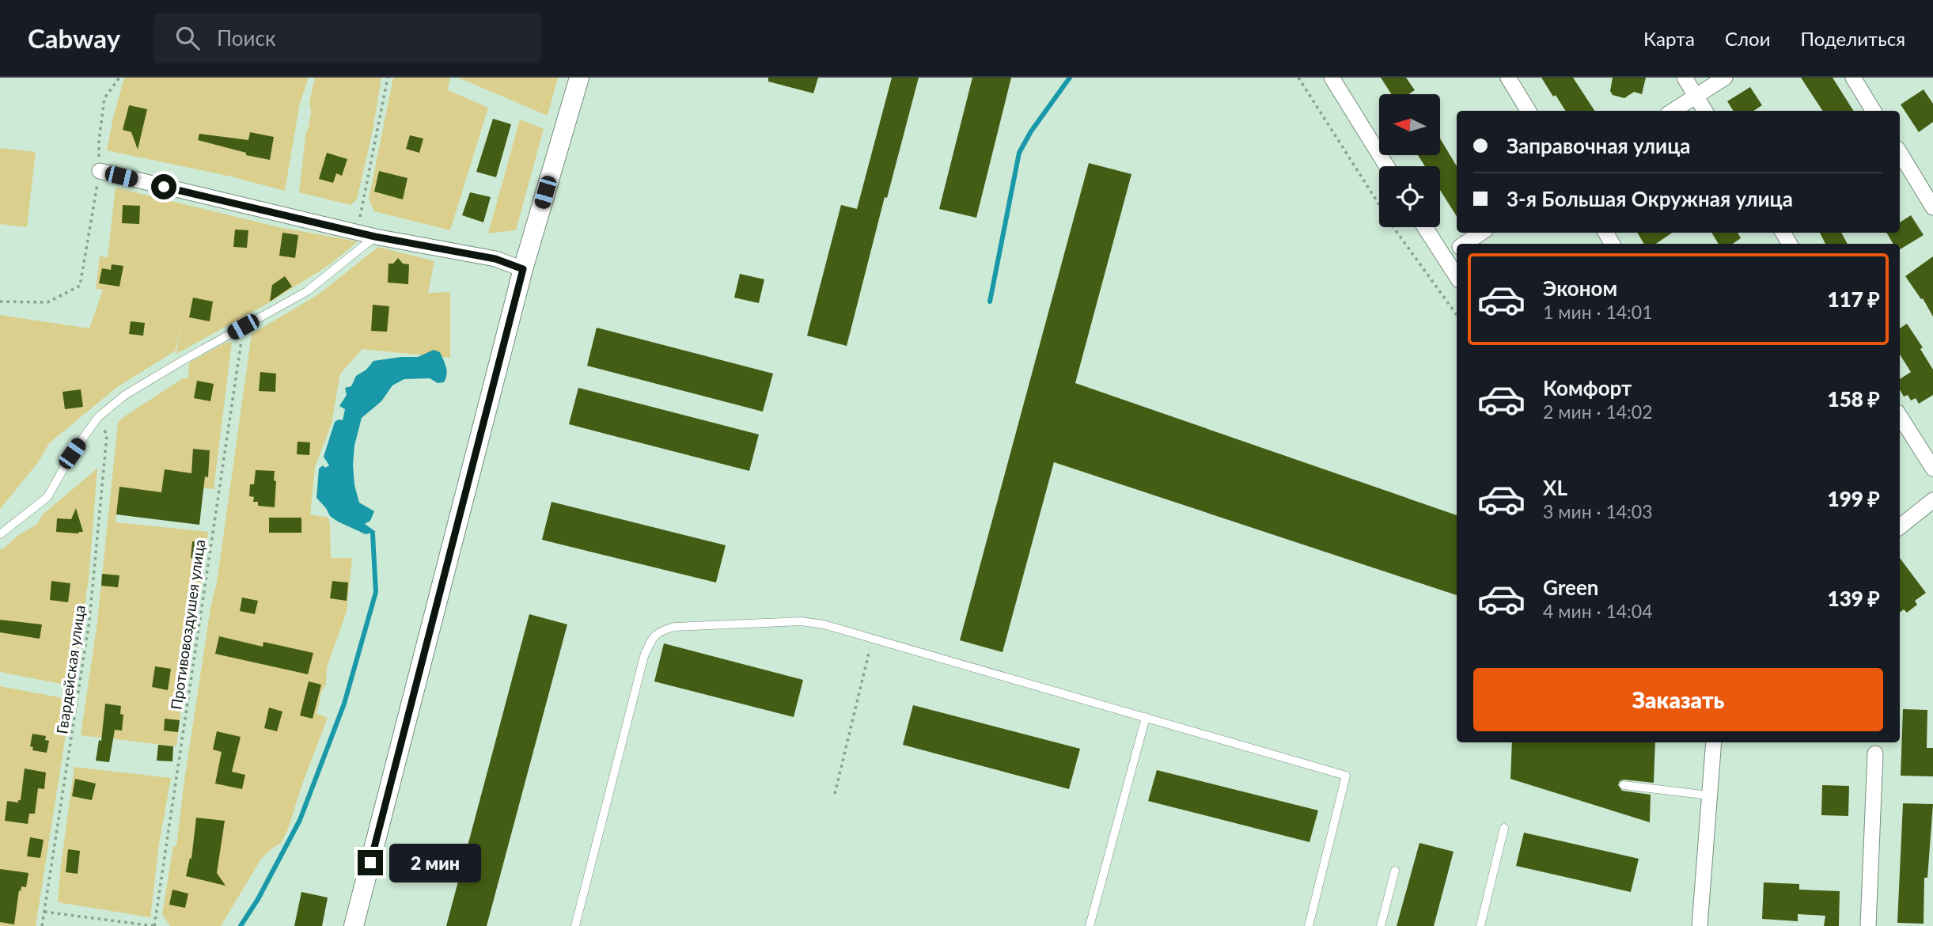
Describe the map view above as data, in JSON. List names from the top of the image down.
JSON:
{
  "streets": {
    "path": ["Противовоздушея улица", "Гвардейская улица"]
  },
  "north": "left",
  "page": {
    "header": "Cabway",
    "search": "Поиск",
    "nav": ["Карта", "Слои", "Поделиться"],
    "banner": ["Заправочная улица", "3-я Большая Окружная улица"],
    "list": [
      {
        "name": "Эконом",
        "note": "1 мин · 14:01",
        "value": "117 ₽"
      },
      {
        "name": "Комфорт",
        "note": "2 мин · 14:02",
        "value": "158 ₽"
      },
      {
        "name": "XL",
        "note": "3 мин · 14:03",
        "value": "199 ₽"
      },
      {
        "name": "Green",
        "note": "4 мин · 14:04",
        "value": "139 ₽"
      }
    ],
    "buttons": "Заказать",
    "bubble": "2 мин"
  }
}
